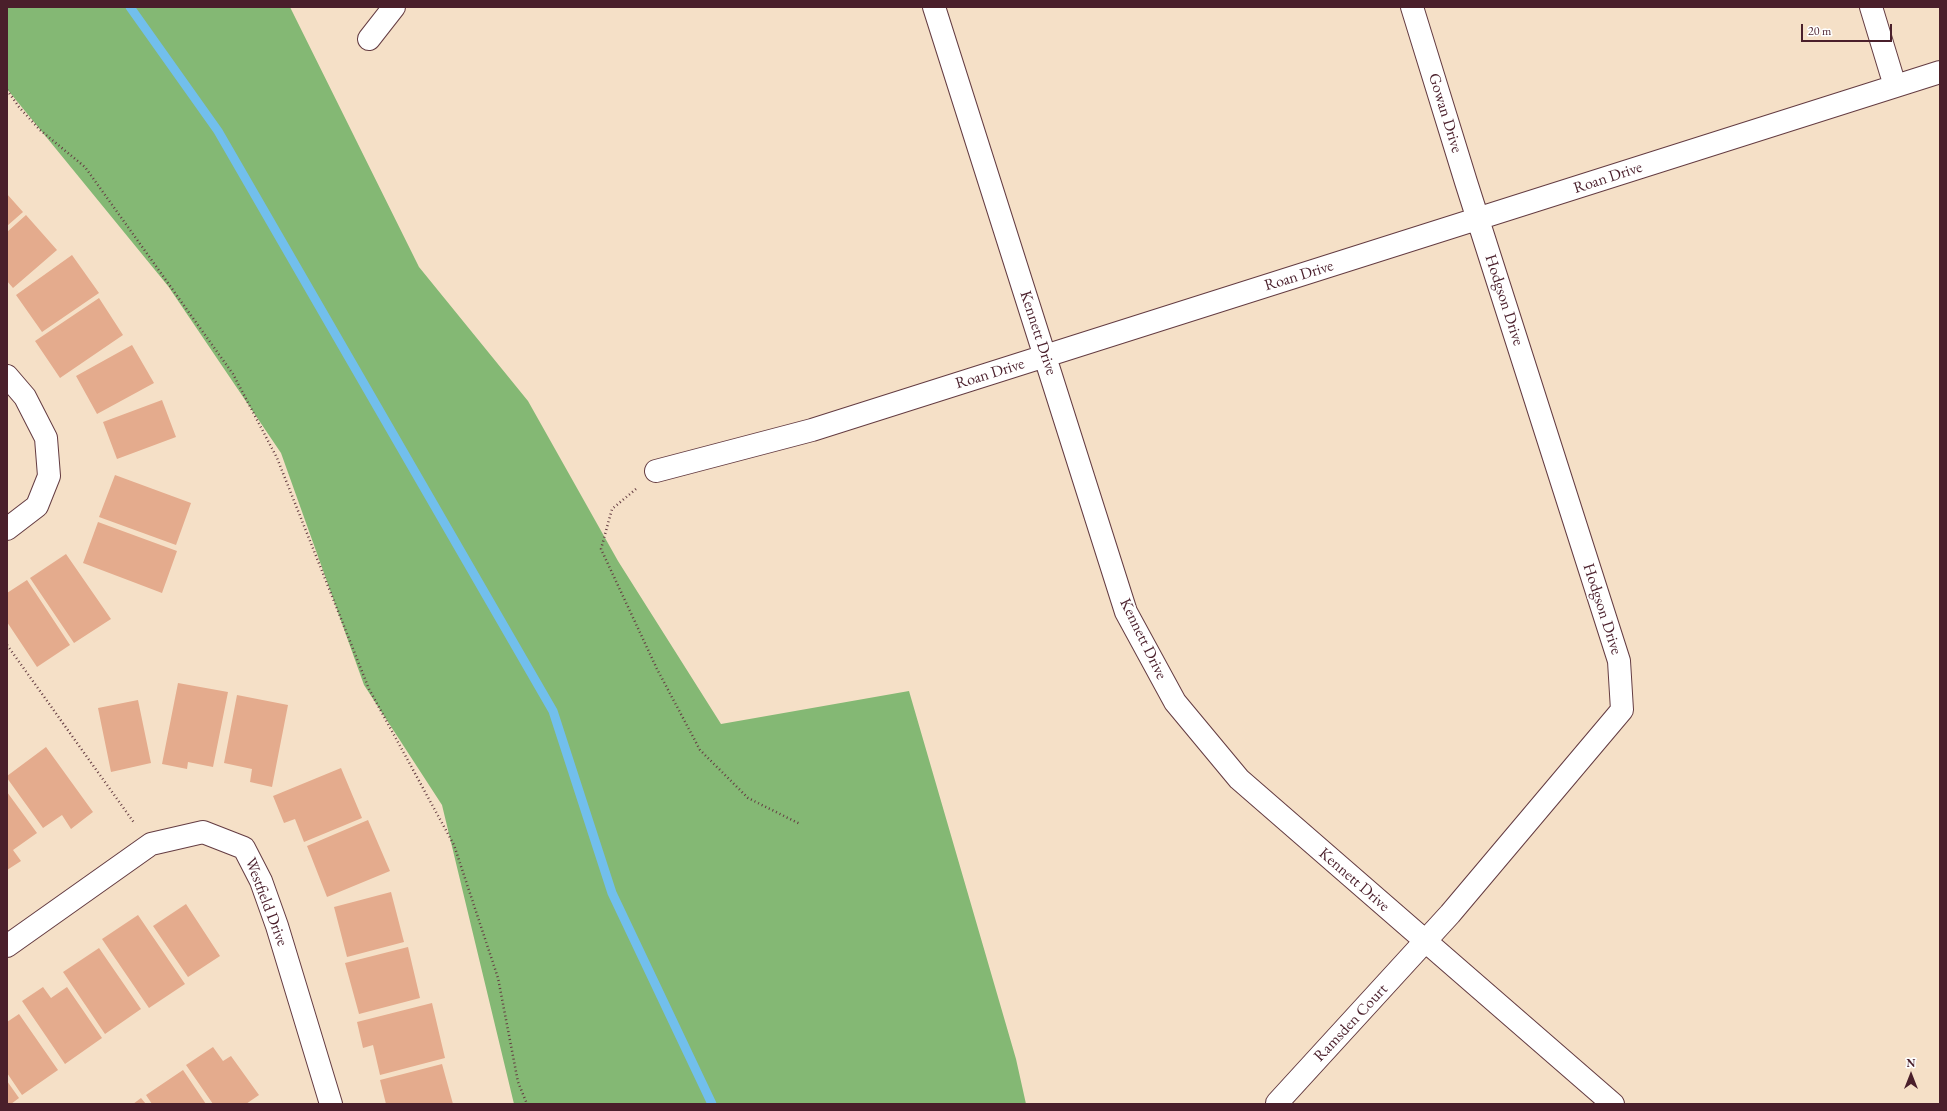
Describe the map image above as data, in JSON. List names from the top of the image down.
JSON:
{
  "streets": {
    "street": [
      "Gowan Drive",
      "Roan Drive",
      "Hodgson Drive",
      "Kennett Drive",
      "Westfield Drive",
      "Ramsden Court"
    ]
  },
  "crossings": [
    ["Gowan Drive", "Roan Drive"],
    ["Gowan Drive", "Hodgson Drive"],
    ["Roan Drive", "Hodgson Drive"],
    ["Roan Drive", "Kennett Drive"],
    ["Hodgson Drive", "Kennett Drive"],
    ["Hodgson Drive", "Ramsden Court"],
    ["Kennett Drive", "Ramsden Court"]
  ],
  "scale_bar": "20 m",
  "north": "top"
}
